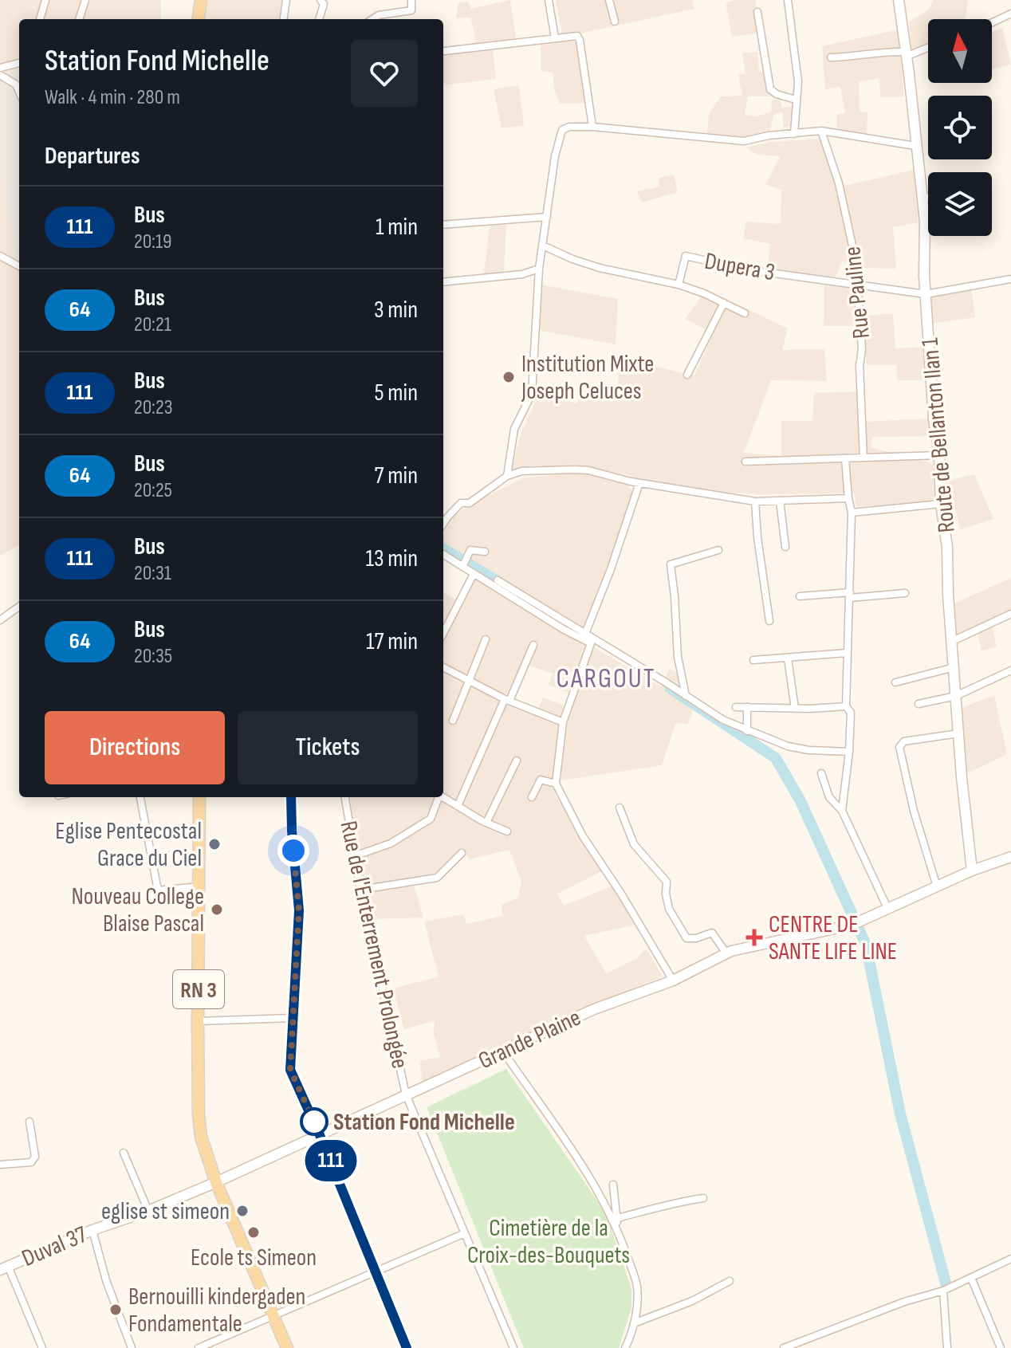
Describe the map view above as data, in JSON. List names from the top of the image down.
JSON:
{
  "streets": {
    "main road": ["RN 3"],
    "street": [
      "Dupera 3",
      "Rue Pauline",
      "Route de Bellanton Ilan 1",
      "Rue de l'Enterrement Prolongée",
      "Grande Plaine",
      "Duval 37"
    ]
  },
  "crossings": [
    ["Dupera 3", "Rue Pauline"],
    ["Dupera 3", "Route de Bellanton Ilan 1"],
    ["Route de Bellanton Ilan 1", "Grande Plaine"],
    ["Rue de l'Enterrement Prolongée", "Grande Plaine"],
    ["RN 3", "Grande Plaine"],
    ["RN 3", "Duval 37"],
    ["Grande Plaine", "Duval 37"]
  ],
  "districts": ["CARGOUT"],
  "parks": ["Cimetière de la Croix-des-Bouquets"],
  "places": {
    "other": [
      "Institution Mixte Joseph Celuces",
      "Eglise Pentecostal Grace du Ciel",
      "Nouveau College Blaise Pascal",
      "Station Fond Michelle",
      "eglise st simeon",
      "Ecole ts Simeon",
      "Bernouilli kindergaden Fondamentale"
    ],
    "health": ["CENTRE DE SANTE LIFE LINE"]
  },
  "lines": ["bus line 111"],
  "north": "top",
  "page": {
    "on_map": "111",
    "heading": [
      ["Station Fond Michelle", "Walk · 4 min · 280 m"],
      "Departures"
    ],
    "list": [
      {
        "mark": "111",
        "name": "Bus",
        "note": "20:19",
        "value": "1 min"
      },
      {
        "mark": "64",
        "name": "Bus",
        "note": "20:21",
        "value": "3 min"
      },
      {
        "mark": "111",
        "name": "Bus",
        "note": "20:23",
        "value": "5 min"
      },
      {
        "mark": "64",
        "name": "Bus",
        "note": "20:25",
        "value": "7 min"
      },
      {
        "mark": "111",
        "name": "Bus",
        "note": "20:31",
        "value": "13 min"
      },
      {
        "mark": "64",
        "name": "Bus",
        "note": "20:35",
        "value": "17 min"
      }
    ],
    "buttons": ["Directions", "Tickets"]
  }
}
